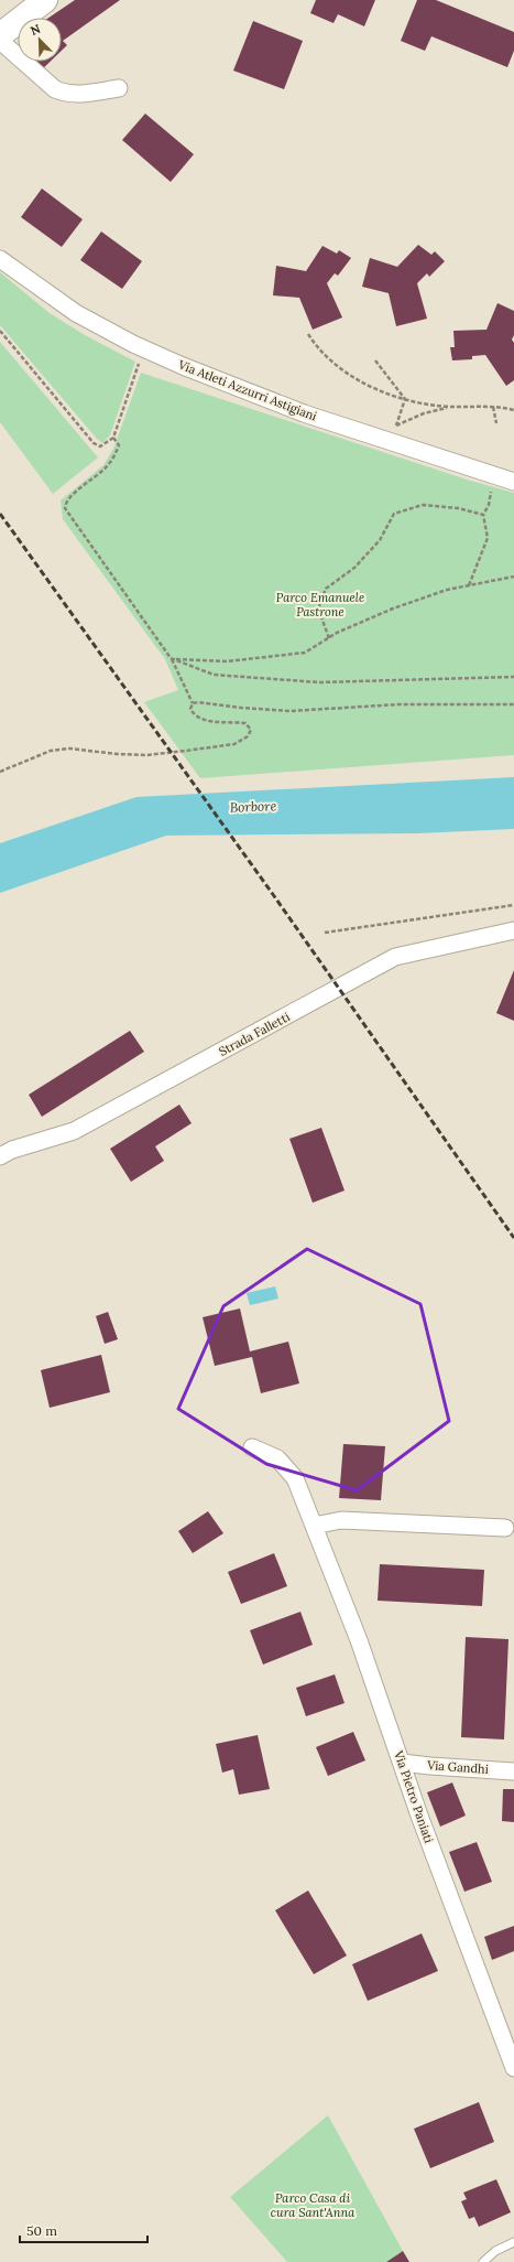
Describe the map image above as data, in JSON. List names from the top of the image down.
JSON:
{
  "streets": {
    "street": [
      "Via Atleti Azzurri Astigiani",
      "Strada Falletti",
      "Via Gandhi",
      "Via Pietro Paniati"
    ]
  },
  "crossings": [
    ["Via Gandhi", "Via Pietro Paniati"]
  ],
  "water": ["Borbore"],
  "parks": ["Parco Emanuele Pastrone", "Parco Casa di cura Sant'Anna"],
  "scale_bar": "50 m",
  "north": "top left"
}
